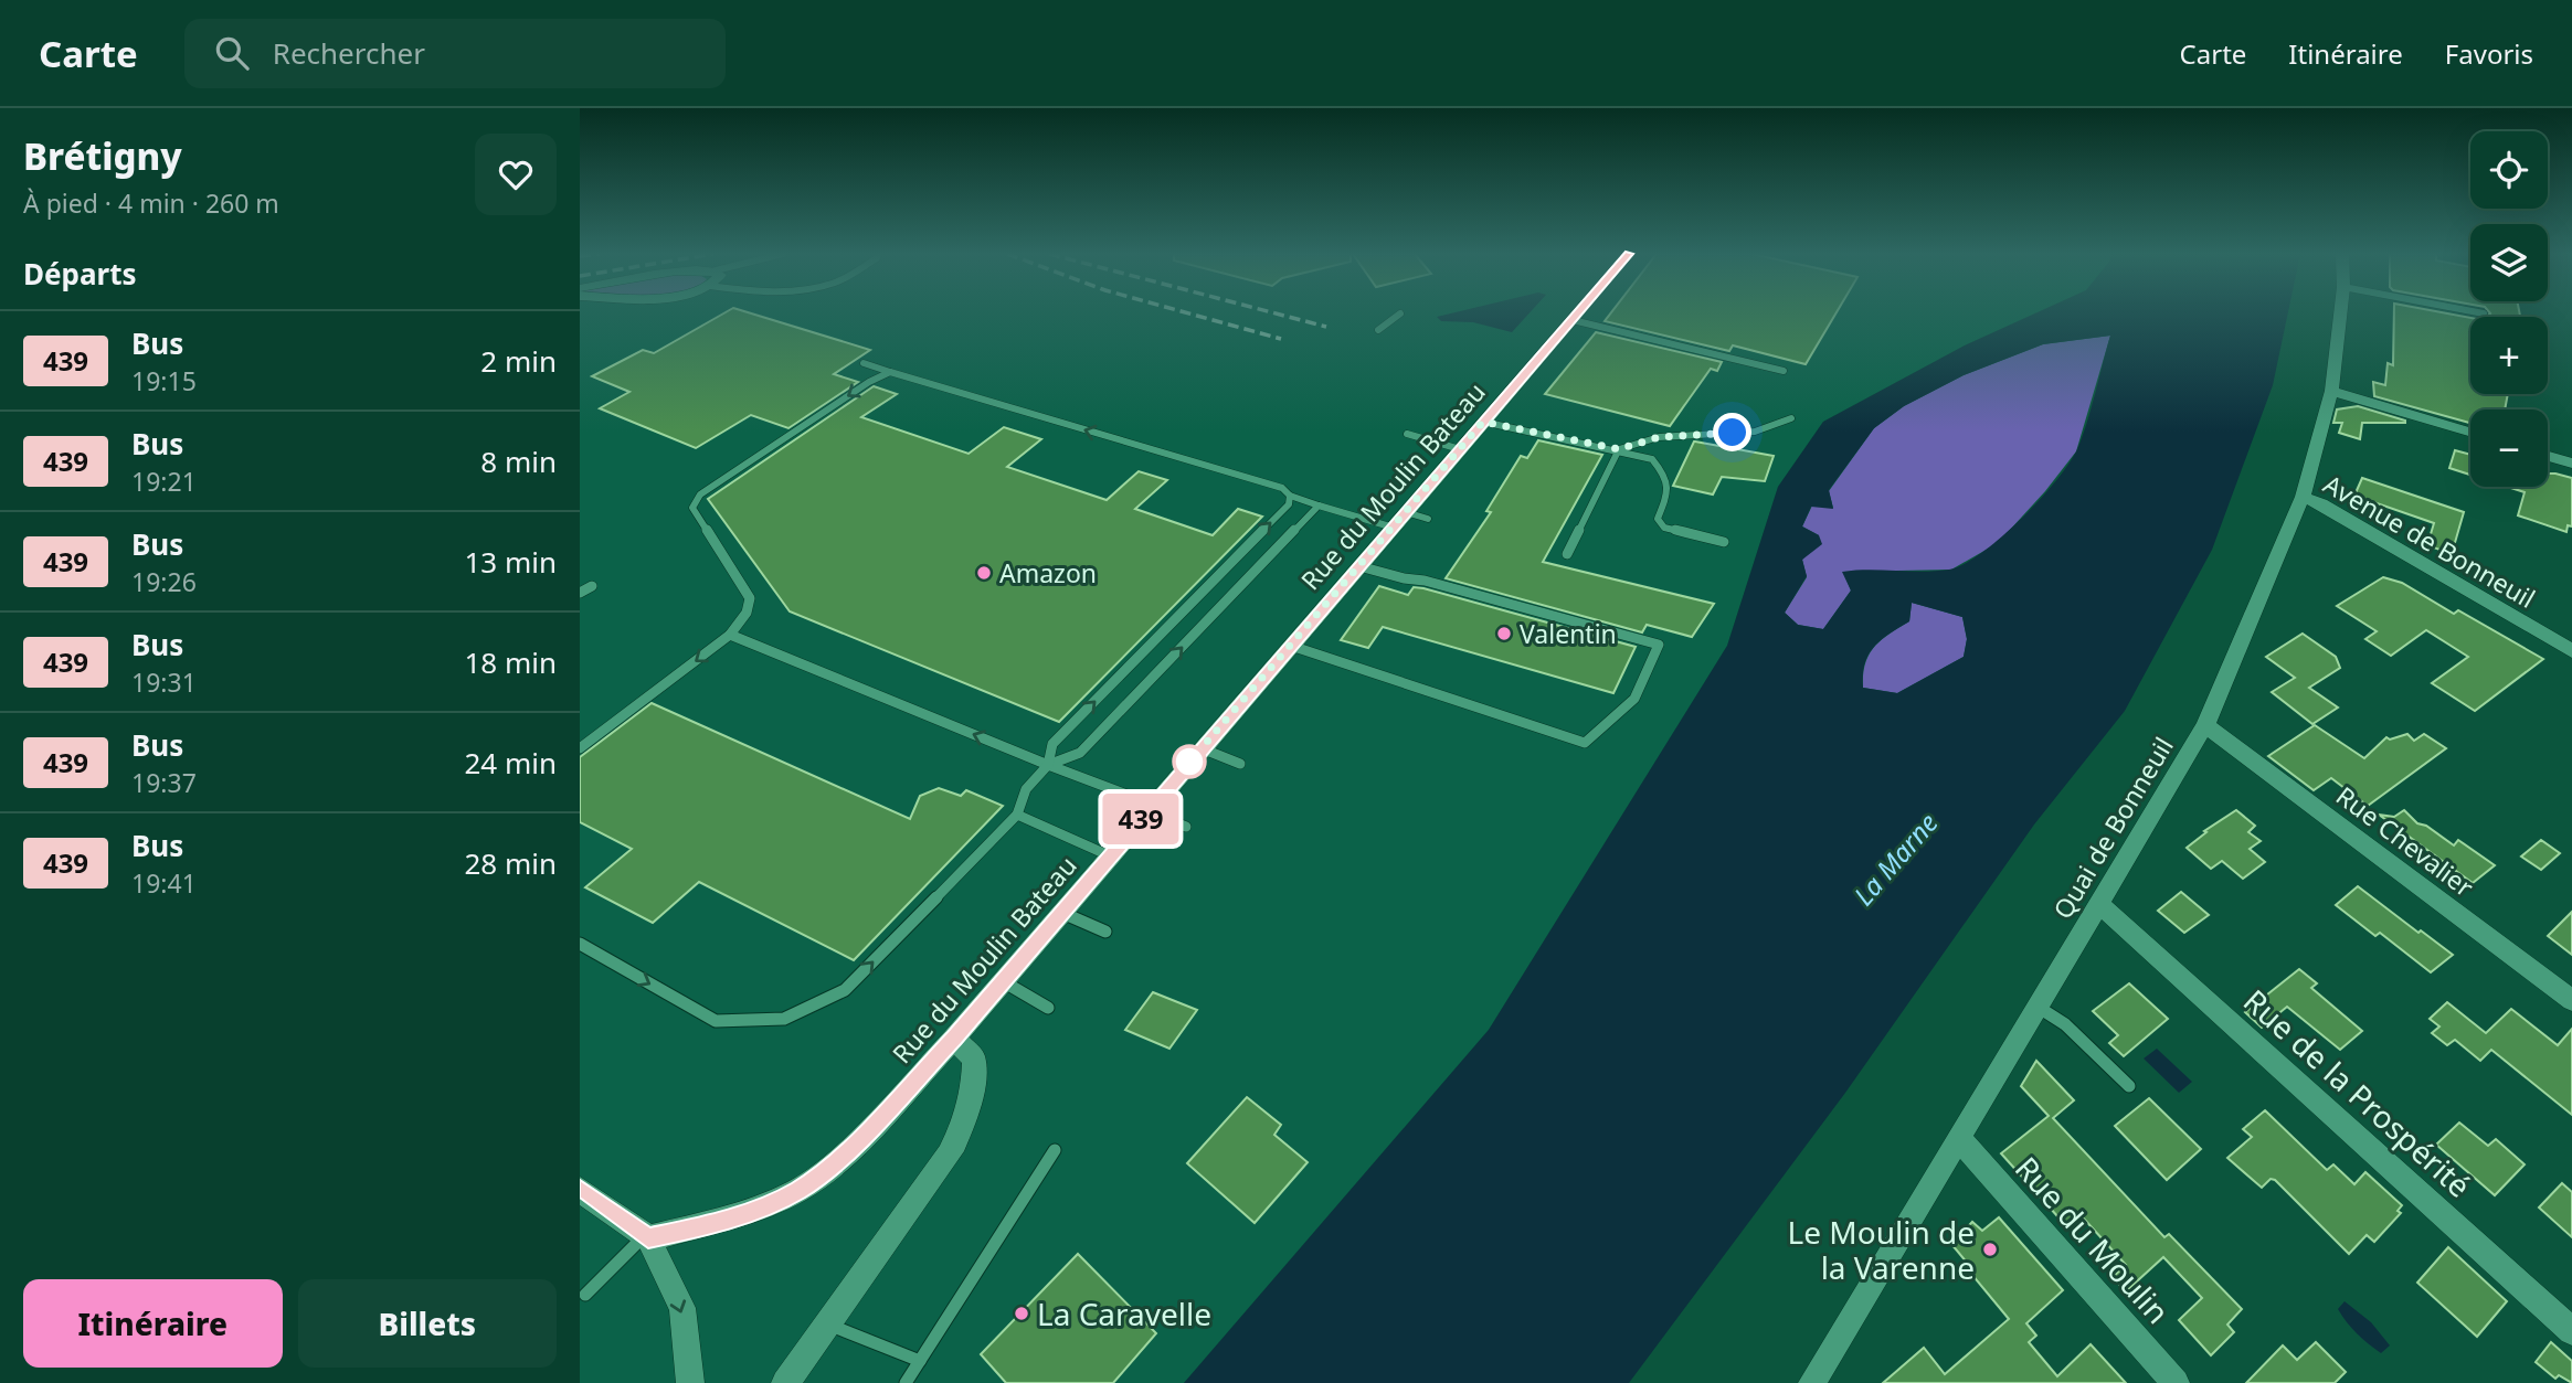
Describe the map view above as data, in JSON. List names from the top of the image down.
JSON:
{
  "streets": {
    "street": [
      "Rue du Moulin Bateau",
      "Avenue de Bonneuil",
      "Quai de Bonneuil",
      "Rue Chevalier",
      "Rue de la Prospérité",
      "Rue du Moulin"
    ]
  },
  "crossings": [
    ["Avenue de Bonneuil", "Quai de Bonneuil"],
    ["Quai de Bonneuil", "Rue Chevalier"],
    ["Quai de Bonneuil", "Rue de la Prospérité"],
    ["Quai de Bonneuil", "Rue du Moulin"]
  ],
  "water": ["La Marne"],
  "places": [
    "Amazon",
    "Valentin",
    "Le Moulin de la Varenne",
    "La Caravelle"
  ],
  "lines": ["bus line 439"],
  "page": {
    "header": "Carte",
    "search": "Rechercher",
    "nav": ["Carte", "Itinéraire", "Favoris"],
    "heading": [
      ["Brétigny", "À pied · 4 min · 260 m"],
      "Départs"
    ],
    "on_map": "439",
    "map_buttons": ["+", "−"],
    "list": [
      {
        "mark": "439",
        "name": "Bus",
        "note": "19:15",
        "value": "2 min"
      },
      {
        "mark": "439",
        "name": "Bus",
        "note": "19:21",
        "value": "8 min"
      },
      {
        "mark": "439",
        "name": "Bus",
        "note": "19:26",
        "value": "13 min"
      },
      {
        "mark": "439",
        "name": "Bus",
        "note": "19:31",
        "value": "18 min"
      },
      {
        "mark": "439",
        "name": "Bus",
        "note": "19:37",
        "value": "24 min"
      },
      {
        "mark": "439",
        "name": "Bus",
        "note": "19:41",
        "value": "28 min"
      }
    ],
    "buttons": ["Itinéraire", "Billets"]
  }
}
